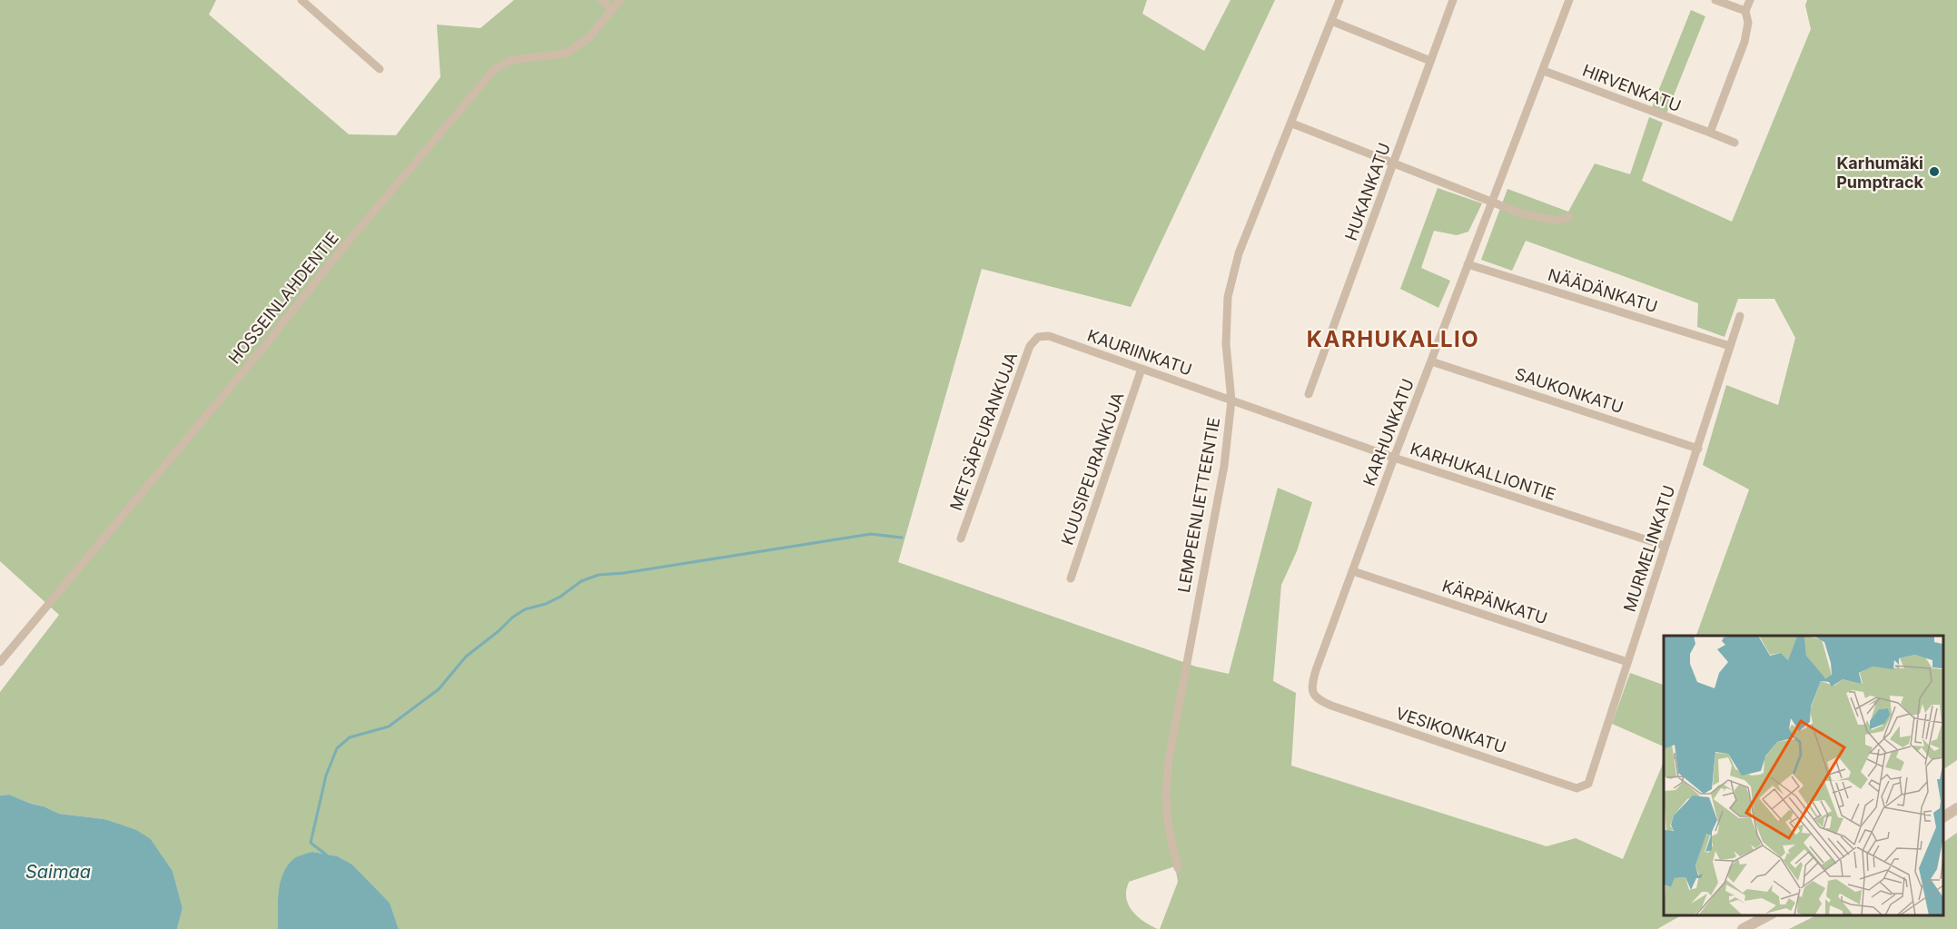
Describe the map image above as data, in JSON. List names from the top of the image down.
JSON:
{
  "streets": {
    "street": [
      "HIRVENKATU",
      "HUKANKATU",
      "NÄÄDÄNKATU",
      "HOSSEINLAHDENTIE",
      "KAURIINKATU",
      "SAUKONKATU",
      "METSÄPEURANKUJA",
      "KARHUNKATU",
      "KUUSIPEURANKUJA",
      "KARHUKALLIONTIE",
      "LEMPEENLIETTEENTIE",
      "MURMELINKATU",
      "KÄRPÄNKATU",
      "VESIKONKATU"
    ]
  },
  "crossings": [
    ["HIRVENKATU", "KARHUNKATU"],
    ["NÄÄDÄNKATU", "KARHUNKATU"],
    ["NÄÄDÄNKATU", "MURMELINKATU"],
    ["KAURIINKATU", "METSÄPEURANKUJA"],
    ["KAURIINKATU", "KUUSIPEURANKUJA"],
    ["KAURIINKATU", "KARHUKALLIONTIE"],
    ["KAURIINKATU", "LEMPEENLIETTEENTIE"],
    ["SAUKONKATU", "KARHUNKATU"],
    ["SAUKONKATU", "MURMELINKATU"],
    ["KARHUNKATU", "KARHUKALLIONTIE"],
    ["KARHUNKATU", "KÄRPÄNKATU"],
    ["KARHUNKATU", "VESIKONKATU"],
    ["KARHUKALLIONTIE", "LEMPEENLIETTEENTIE"],
    ["KARHUKALLIONTIE", "MURMELINKATU"],
    ["MURMELINKATU", "KÄRPÄNKATU"],
    ["MURMELINKATU", "VESIKONKATU"]
  ],
  "districts": ["KARHUKALLIO"],
  "water": ["Saimaa"],
  "places": ["Karhumäki Pumptrack"]
}
